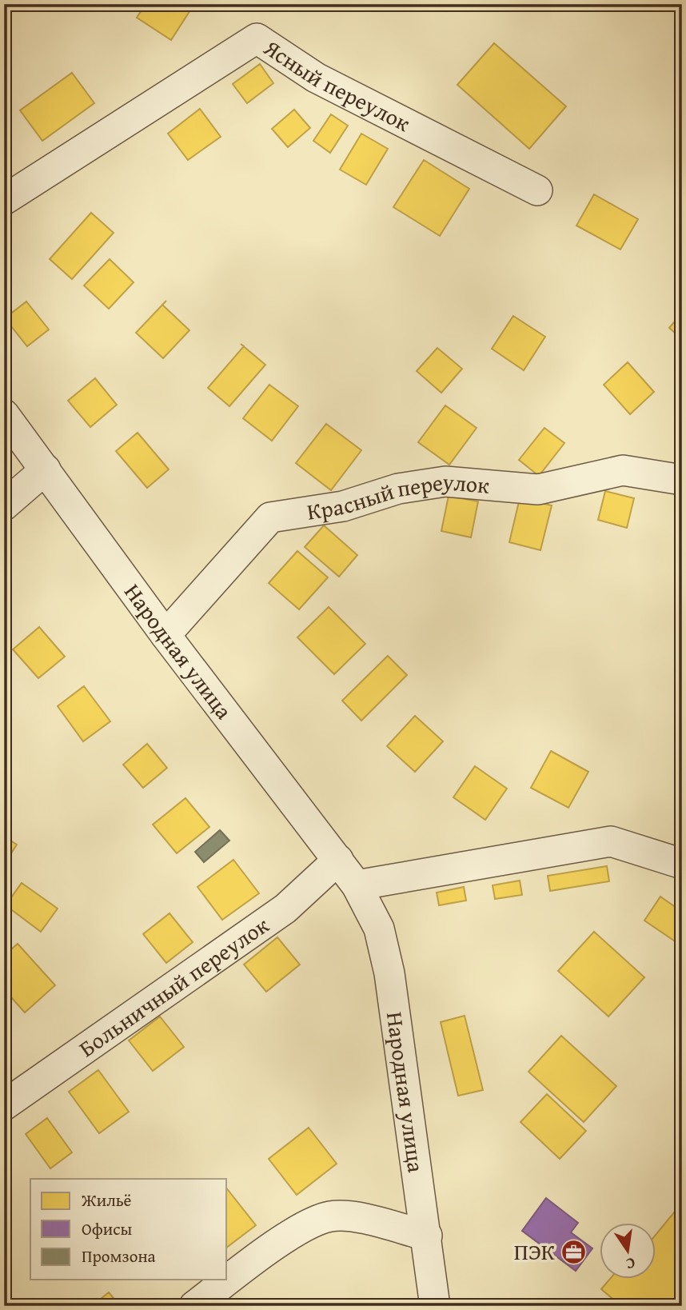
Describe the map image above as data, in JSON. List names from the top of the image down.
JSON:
{
  "streets": {
    "street": [
      "Ясный переулок",
      "Красный переулок",
      "Народная улица",
      "Больничный переулок"
    ]
  },
  "crossings": [
    ["Красный переулок", "Народная улица"],
    ["Народная улица", "Больничный переулок"]
  ],
  "places": {
    "office": ["ПЭК"]
  },
  "legend": ["Жильё", "Офисы", "Промзона"],
  "north": "bottom"
}
